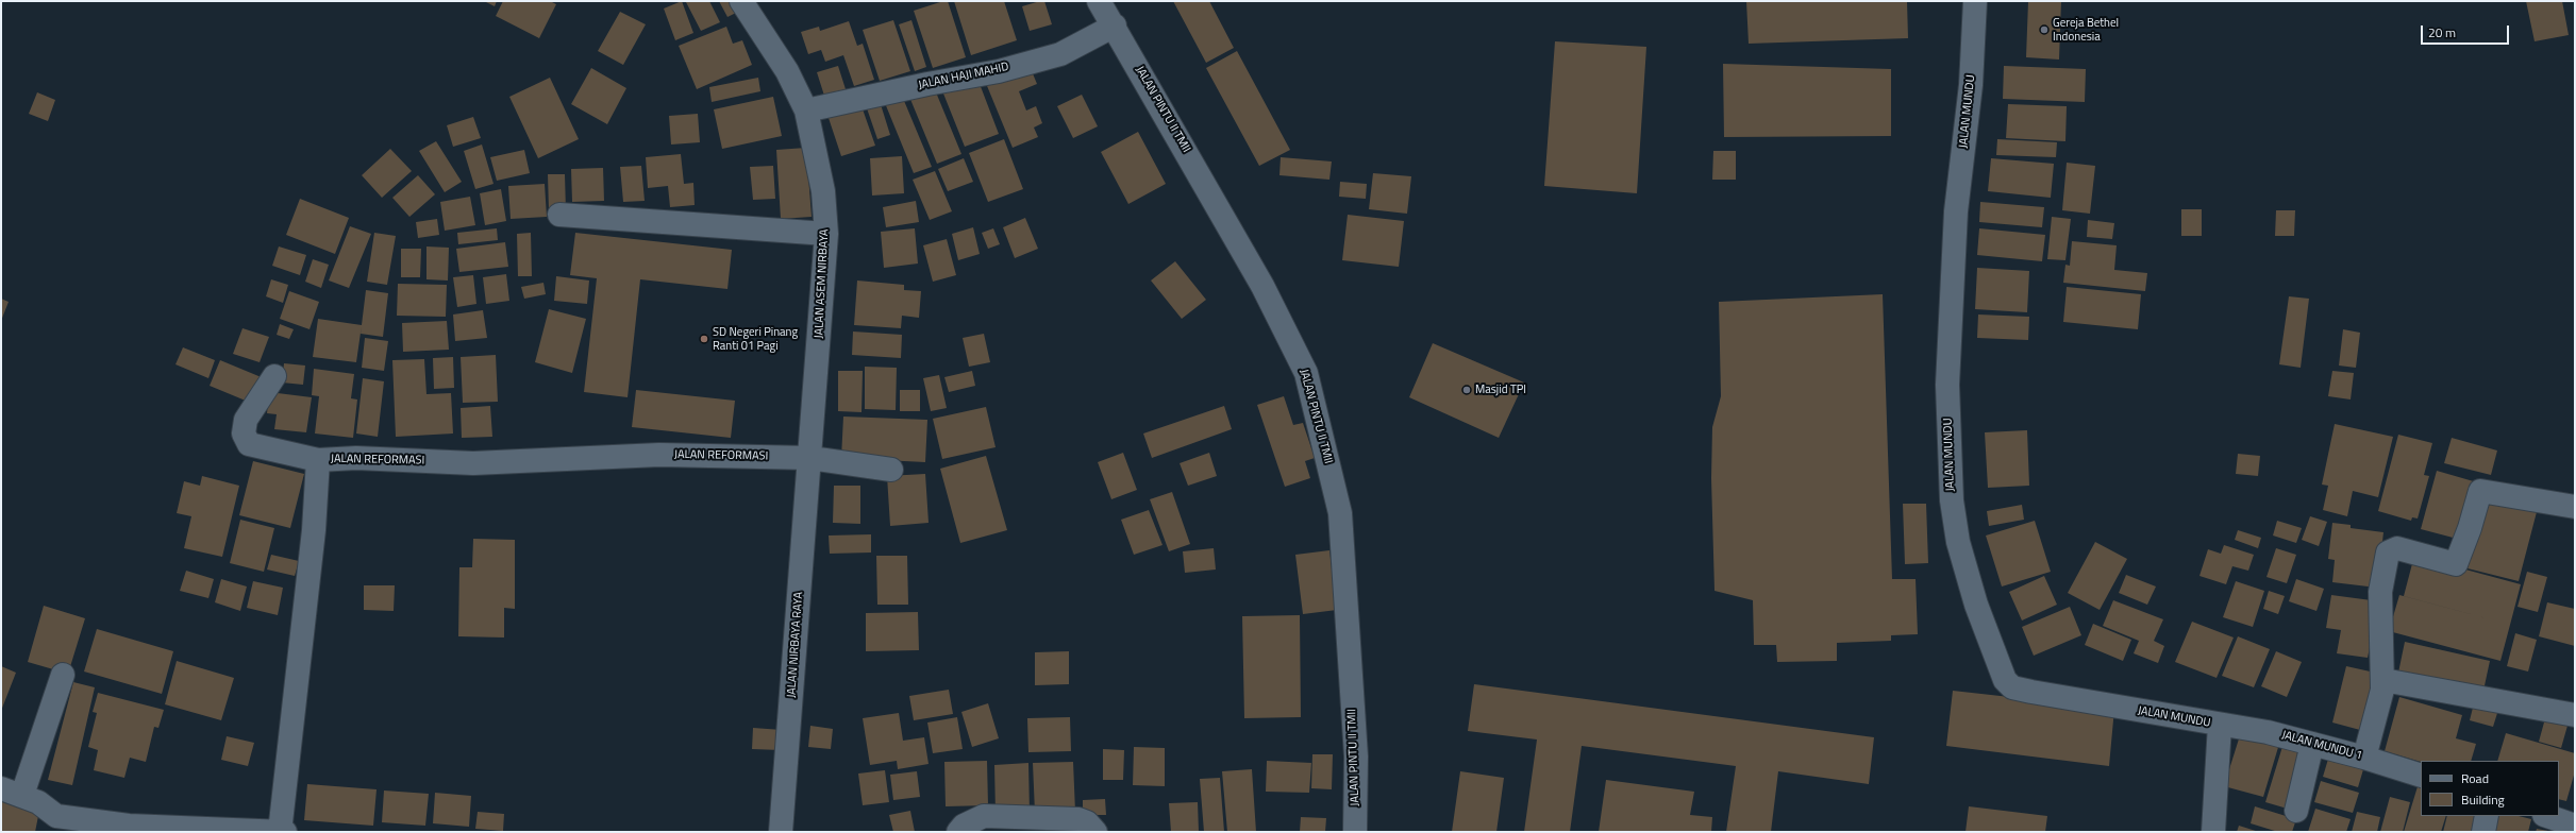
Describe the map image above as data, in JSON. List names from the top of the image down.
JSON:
{
  "streets": {
    "street": [
      "JALAN HAJI MAHID",
      "JALAN PINTU II TMII",
      "JALAN MUNDU",
      "JALAN ASEM NIRBAYA",
      "JALAN REFORMASI",
      "JALAN NIRBAYA RAYA",
      "JALAN MUNDU 1"
    ]
  },
  "crossings": [
    ["JALAN HAJI MAHID", "JALAN PINTU II TMII"],
    ["JALAN HAJI MAHID", "JALAN ASEM NIRBAYA"],
    ["JALAN MUNDU", "JALAN MUNDU 1"],
    ["JALAN ASEM NIRBAYA", "JALAN REFORMASI"],
    ["JALAN ASEM NIRBAYA", "JALAN NIRBAYA RAYA"],
    ["JALAN REFORMASI", "JALAN NIRBAYA RAYA"]
  ],
  "places": ["Gereja Bethel Indonesia", "SD Negeri Pinang Ranti 01 Pagi", "Masjid TPI"],
  "legend": ["Road", "Building"],
  "scale_bar": "20 m"
}
